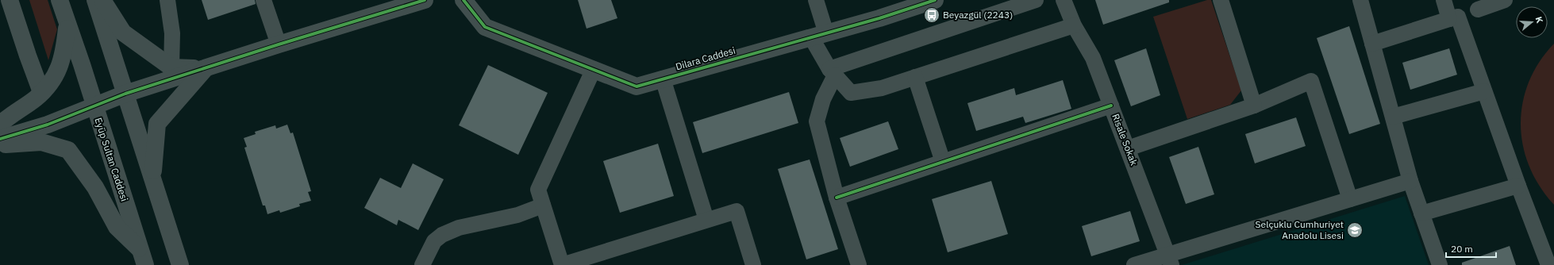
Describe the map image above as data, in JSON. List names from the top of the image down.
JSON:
{
  "streets": {
    "street": ["Dilara Caddesi", "Risale Sokak", "Eyüp Sultan Caddesi"]
  },
  "places": {
    "bus stop": ["Beyazgül (2243)"],
    "school or university": ["Selçuklu Cumhuriyet Anadolu Lisesi"]
  },
  "scale_bar": "20 m",
  "north": "right"
}
